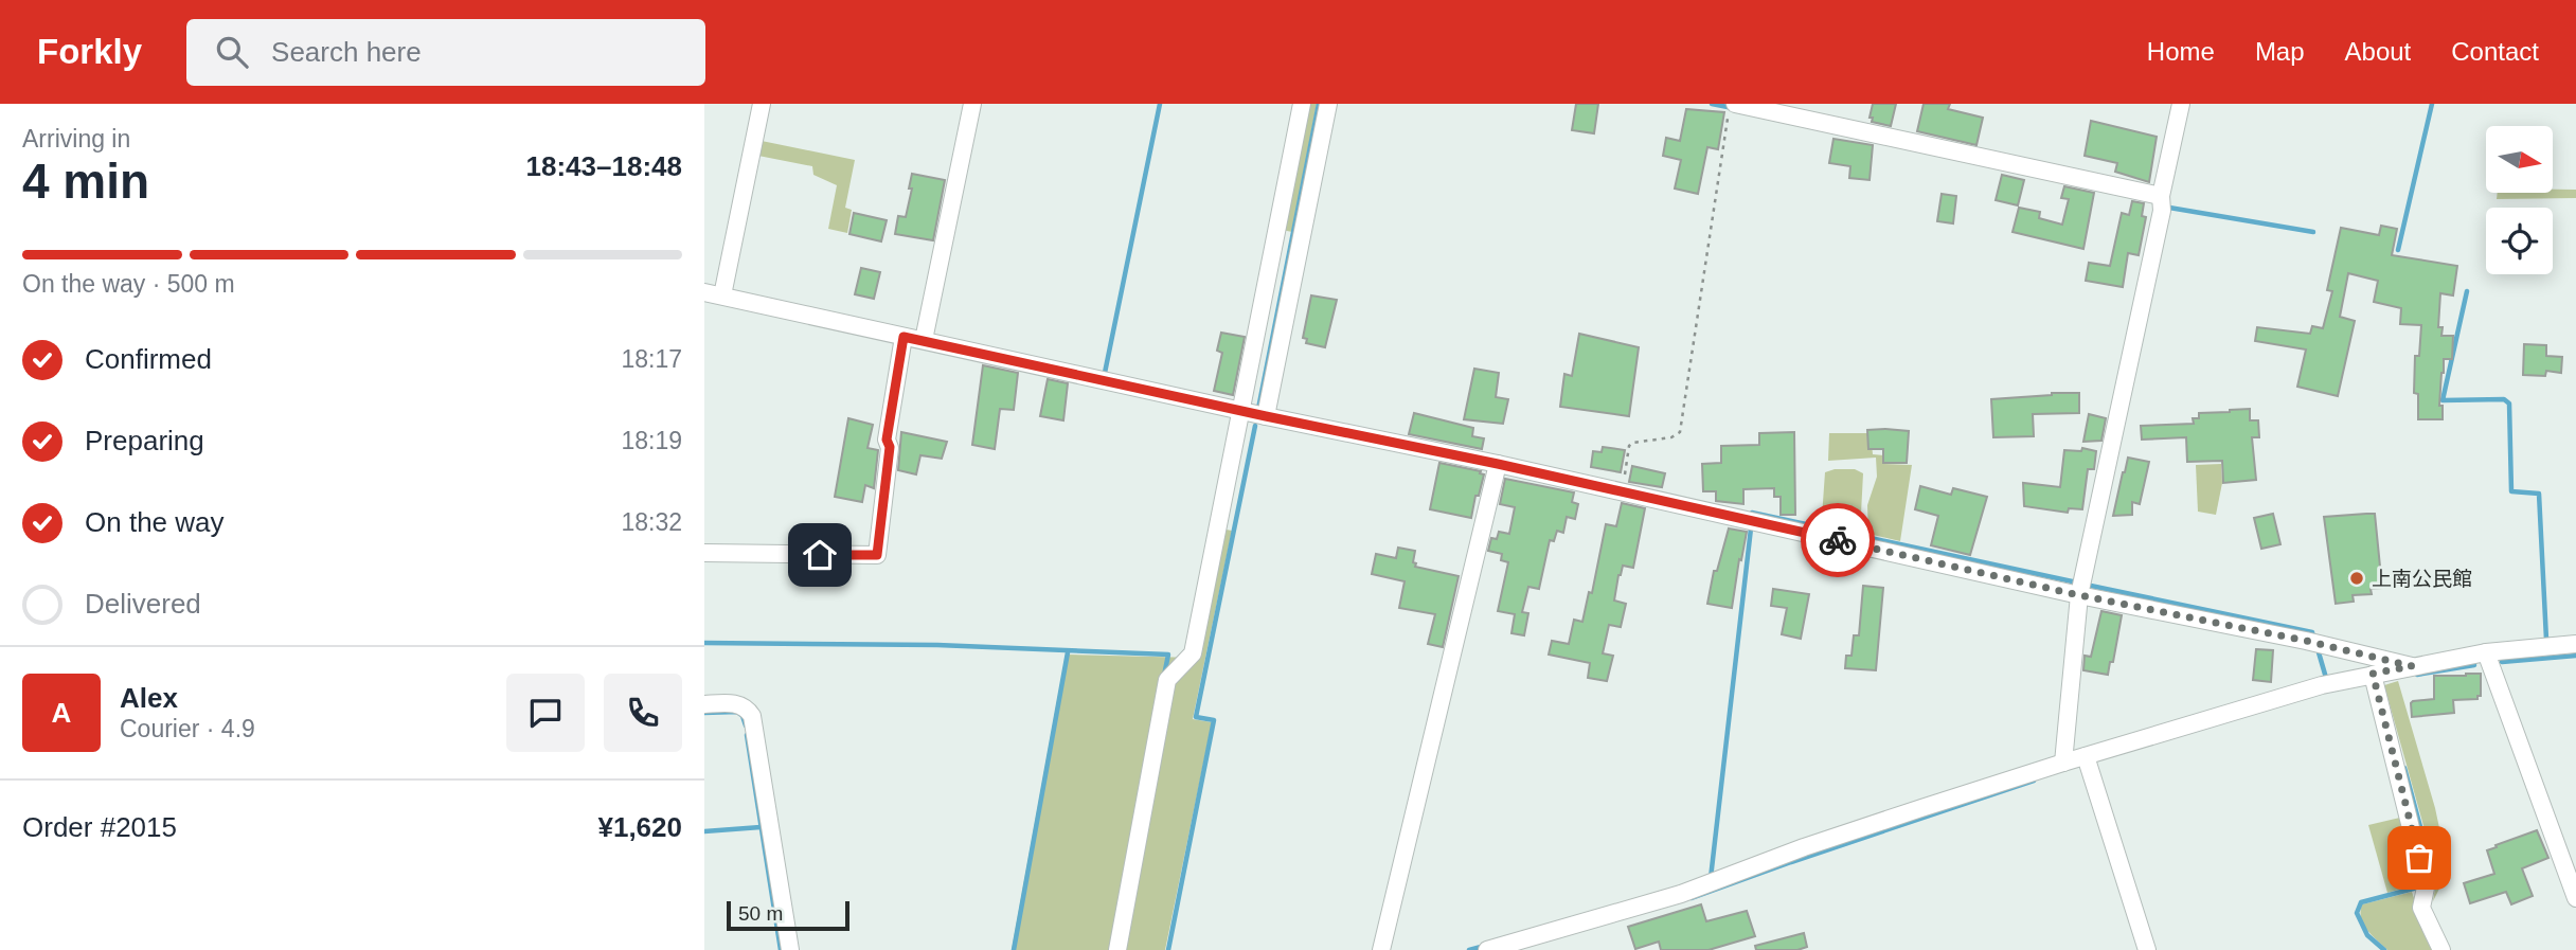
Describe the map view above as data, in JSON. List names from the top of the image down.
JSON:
{
  "places": ["上南公民館"],
  "scale_bar": "50 m",
  "north": "right",
  "page": {
    "header": "Forkly",
    "search": "Search here",
    "nav": [
      "Home",
      "Map",
      "About",
      "Contact"
    ],
    "heading": ["4 min", "Arriving in", "18:43–18:48"],
    "panel": [
      "Alex",
      "Courier · 4.9",
      "Order #2015",
      "¥1,620"
    ],
    "bar": "On the way · 500 m",
    "list": [
      ["Confirmed", "18:17"],
      ["Preparing", "18:19"],
      ["On the way", "18:32"],
      "Delivered"
    ],
    "round": "A",
    "scale": "50 m"
  }
}
